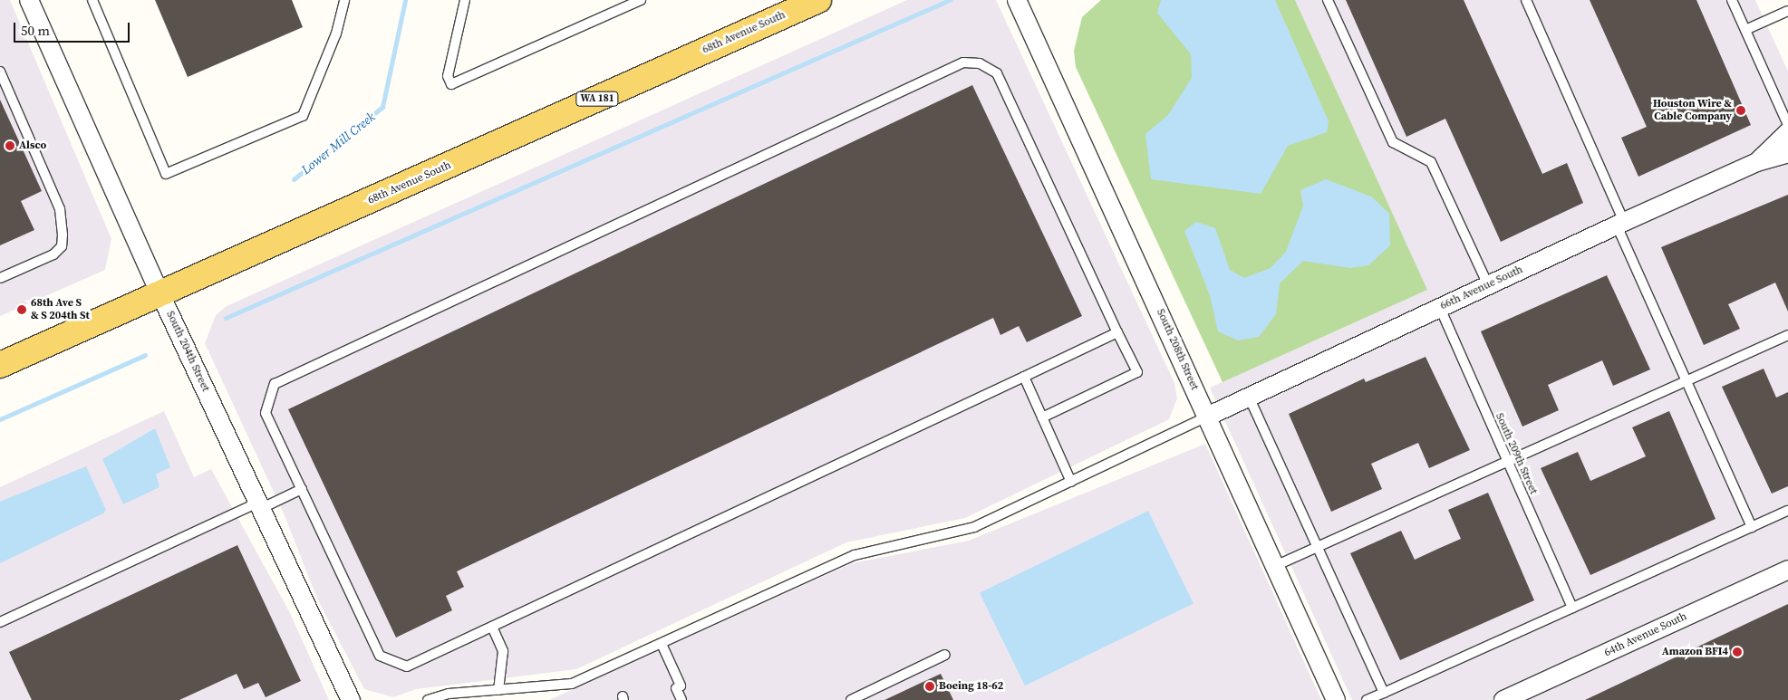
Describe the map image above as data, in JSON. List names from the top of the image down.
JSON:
{
  "streets": {
    "main road": ["68th Avenue South", "WA 181"],
    "street": [
      "66th Avenue South",
      "South 208th Street",
      "South 204th Street",
      "64th Avenue South"
    ],
    "lane": ["South 209th Street"]
  },
  "crossings": [
    ["68th Avenue South", "South 204th Street"],
    ["66th Avenue South", "South 208th Street"],
    ["66th Avenue South", "South 209th Street"]
  ],
  "water": ["Lower Mill Creek"],
  "places": [
    "Houston Wire & Cable Company",
    "Alsco",
    "68th Ave S & S 204th St",
    "Amazon BFI4",
    "Boeing 18-62"
  ],
  "scale_bar": "50 m"
}
